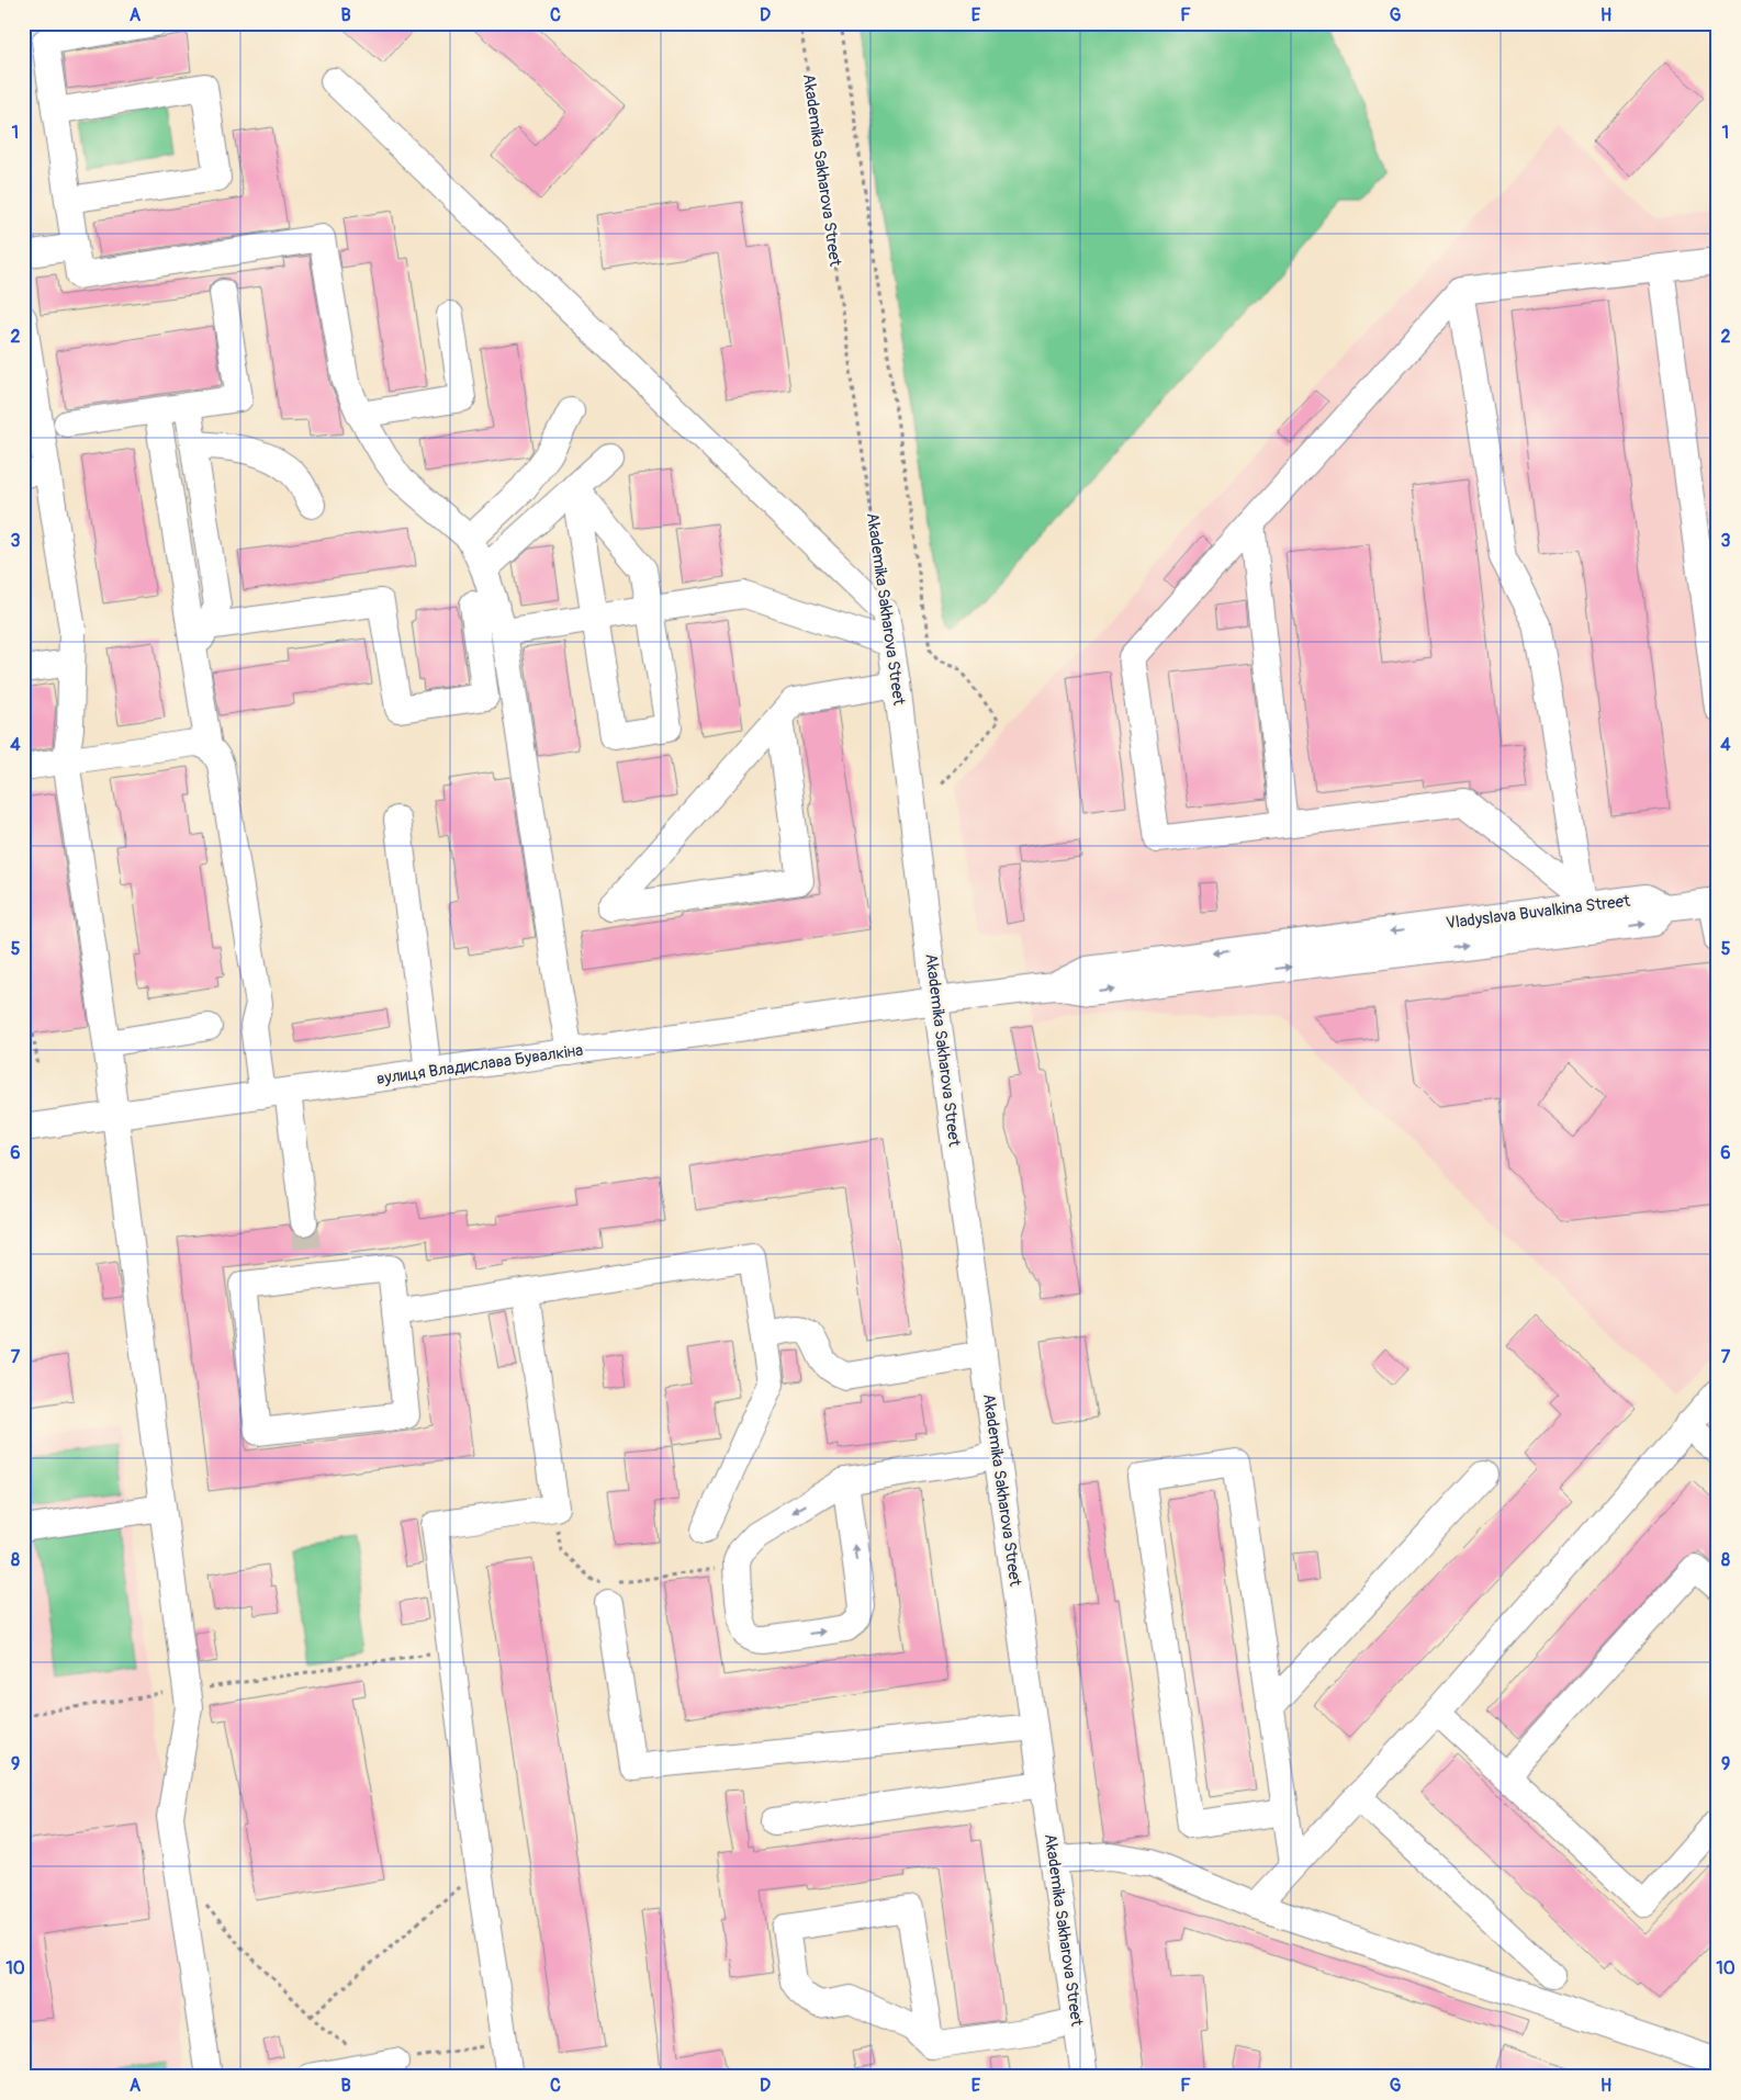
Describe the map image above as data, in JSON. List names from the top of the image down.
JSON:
{
  "streets": {
    "street": ["Akademika Sakharova Street", "Vladyslava Buvalkina Street", "вулиця Владислава Бувалкіна"]
  },
  "crossings": [
    ["Akademika Sakharova Street", "Vladyslava Buvalkina Street"],
    ["Akademika Sakharova Street", "вулиця Владислава Бувалкіна"],
    ["Vladyslava Buvalkina Street", "вулиця Владислава Бувалкіна"]
  ],
  "grid": {
    "columns": [
      "A",
      "B",
      "C",
      "D",
      "E",
      "F",
      "G",
      "H"
    ],
    "rows": [
      "1",
      "2",
      "3",
      "4",
      "5",
      "6",
      "7",
      "8",
      "9",
      "10"
    ]
  }
}
